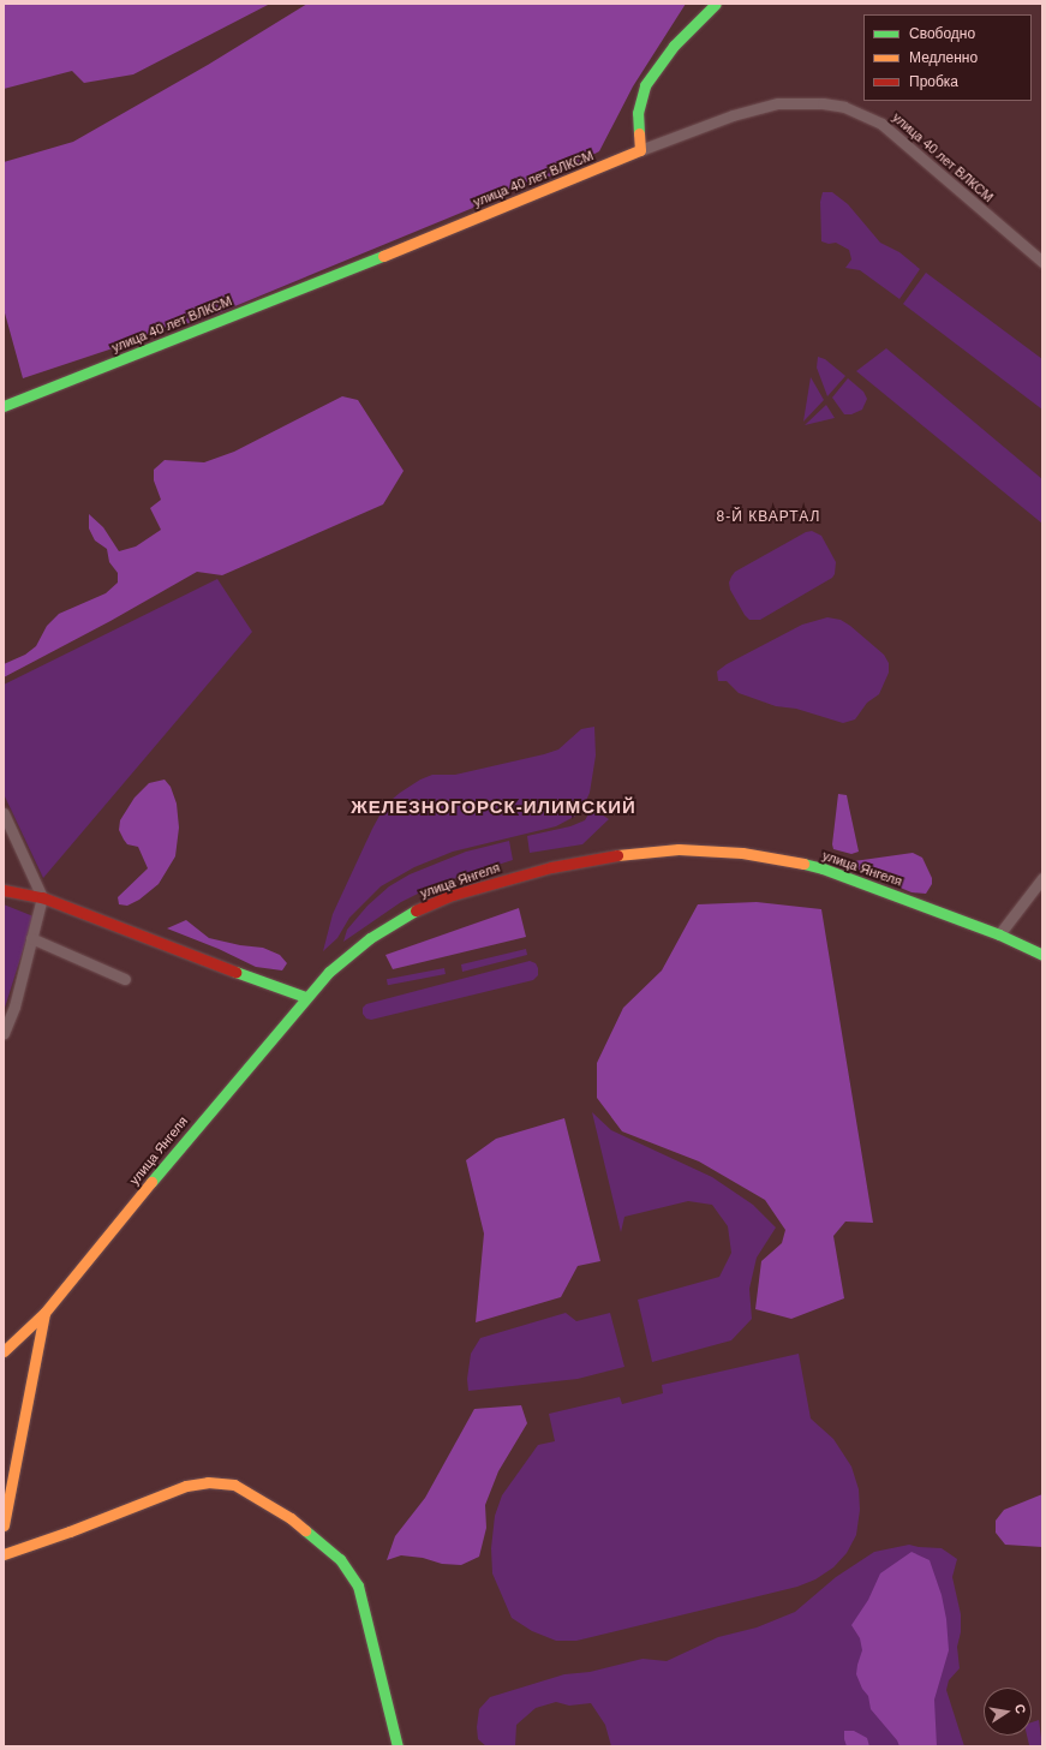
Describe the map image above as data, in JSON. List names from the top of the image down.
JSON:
{
  "streets": {
    "street": ["улица 40 лет ВЛКСМ", "улица Янгеля"]
  },
  "districts": ["8-Й КВАРТАЛ", "ЖЕЛЕЗНОГОРСК-ИЛИМСКИЙ"],
  "legend": ["Свободно", "Медленно", "Пробка"],
  "north": "right"
}
